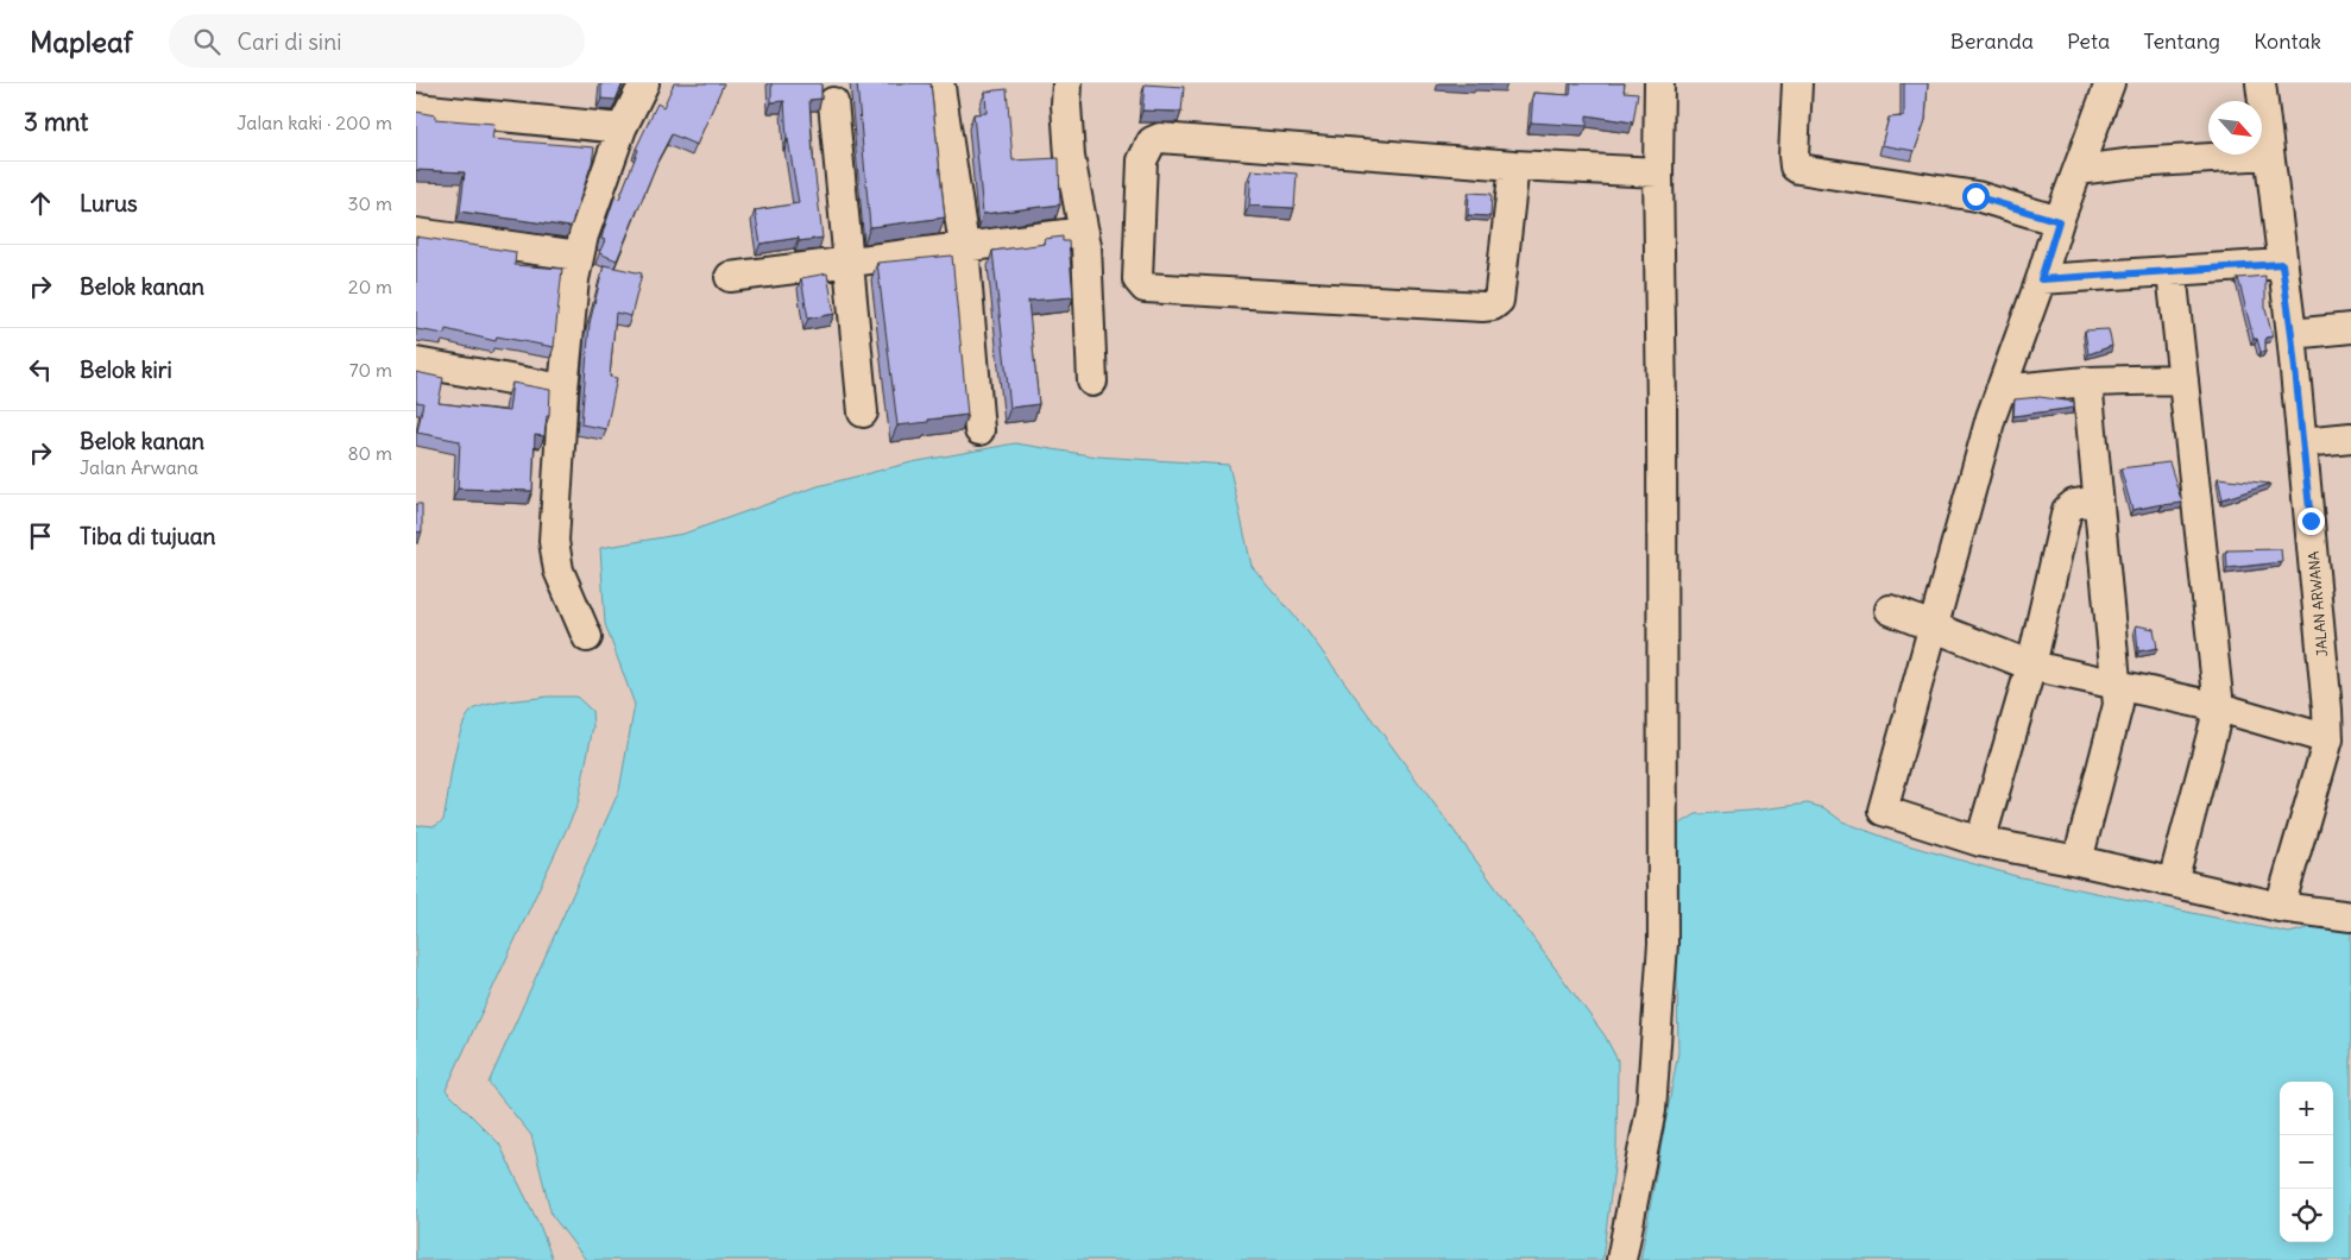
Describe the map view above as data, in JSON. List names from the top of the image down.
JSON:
{
  "streets": {
    "street": ["JALAN ARWANA"]
  },
  "north": "bottom right",
  "page": {
    "header": "Mapleaf",
    "search": "Cari di sini",
    "nav": [
      "Beranda",
      "Peta",
      "Tentang",
      "Kontak"
    ],
    "heading": ["3 mnt", "Jalan kaki · 200 m"],
    "list": [
      ["Lurus", "30 m"],
      ["Belok kanan", "20 m"],
      ["Belok kiri", "70 m"],
      ["Belok kanan", "Jalan Arwana", "80 m"],
      "Tiba di tujuan"
    ],
    "map_buttons": ["+", "−"]
  }
}
